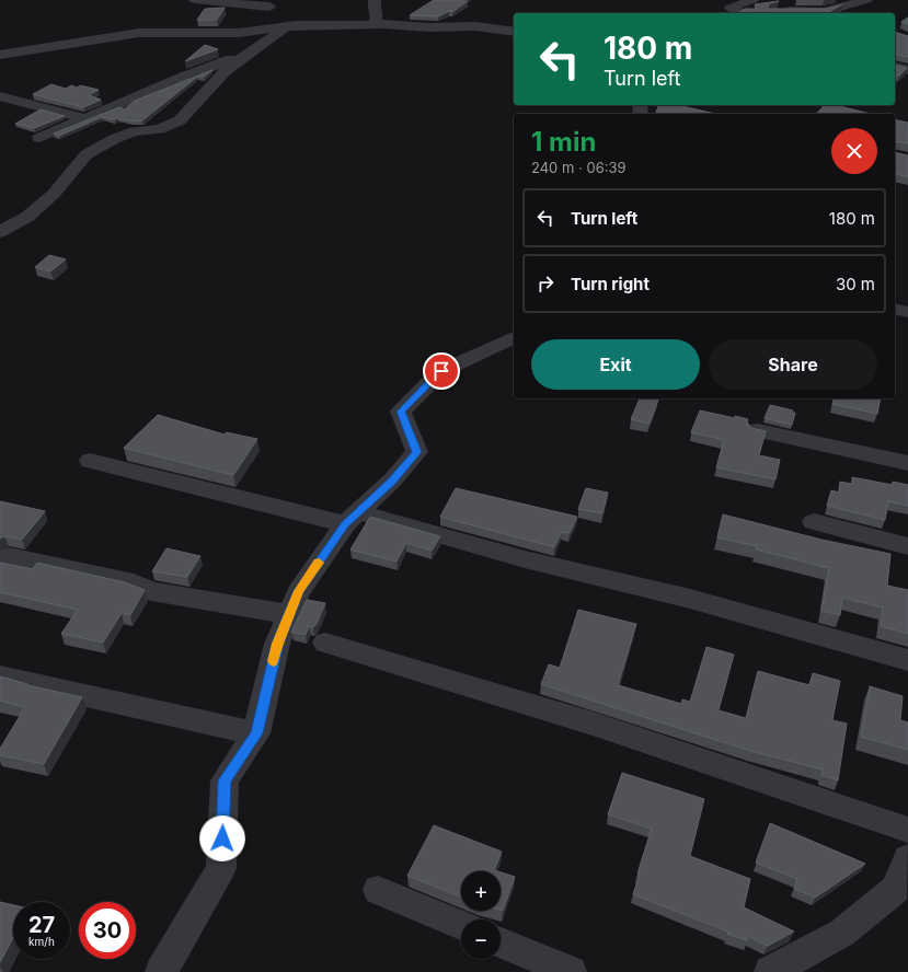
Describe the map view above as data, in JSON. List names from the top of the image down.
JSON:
{
  "page": {
    "turn": ["180 m", "Turn left"],
    "heading": ["1 min", "240 m · 06:39"],
    "list": [
      {
        "name": "Turn left",
        "value": "180 m"
      },
      {
        "name": "Turn right",
        "value": "30 m"
      }
    ],
    "buttons": ["Exit", "Share"],
    "map_buttons": ["+", "−"],
    "speed": "27 km/h",
    "limit": "30"
  }
}
